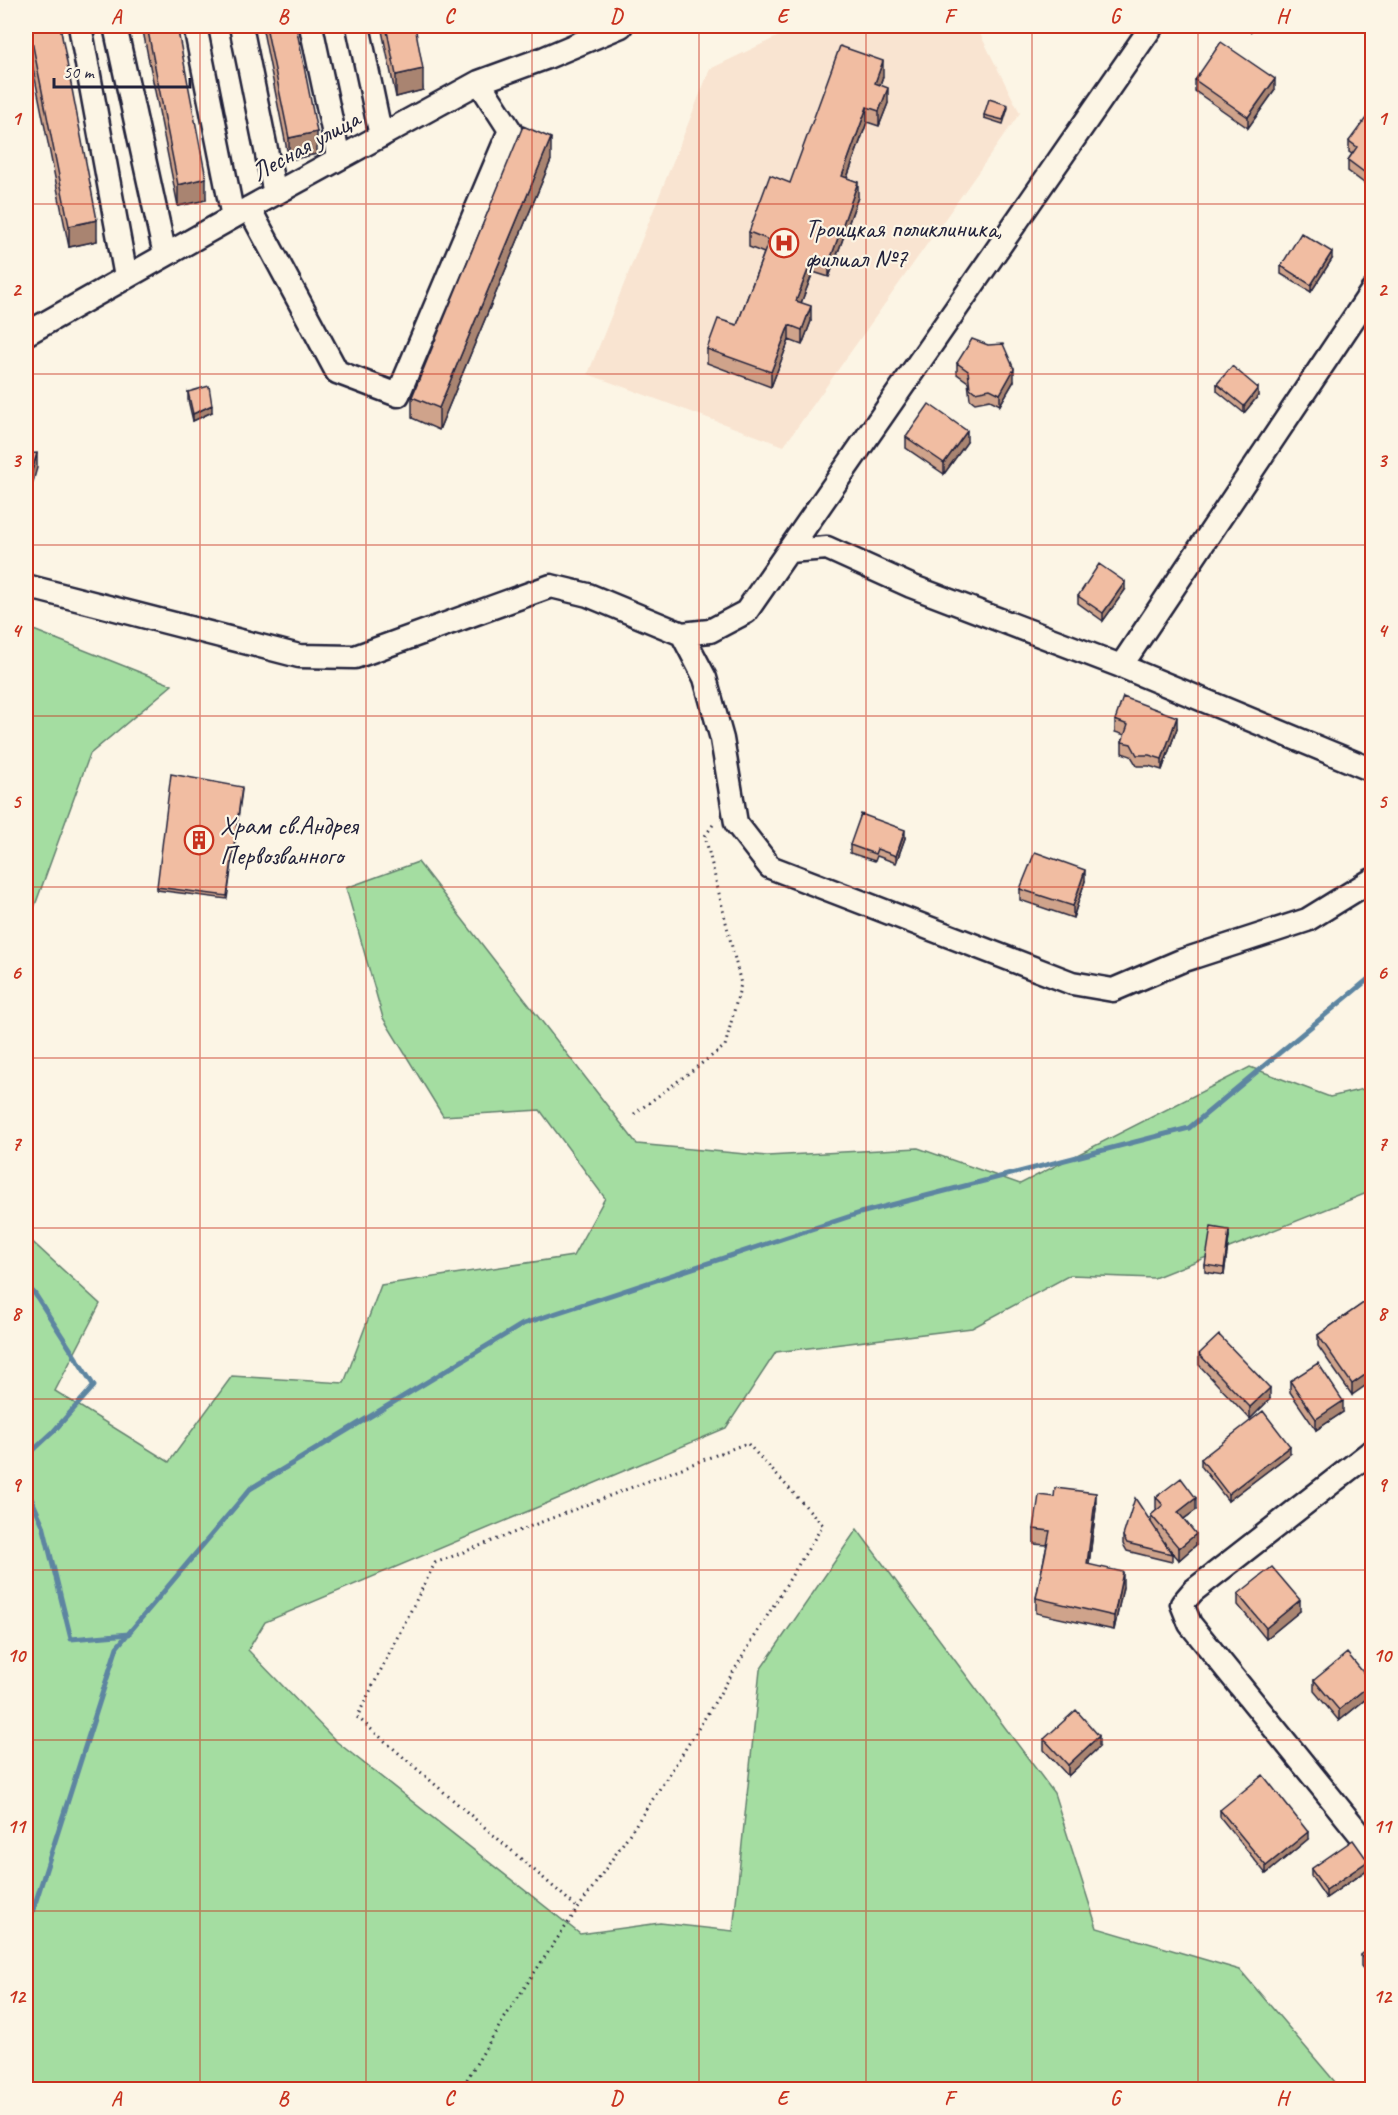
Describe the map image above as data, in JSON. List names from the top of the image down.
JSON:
{
  "streets": {
    "street": ["Лесная улица"]
  },
  "places": {
    "hospital": ["Троицкая поликлиника, филиал №7"],
    "building": ["Храм св.Андрея Первозванного"]
  },
  "scale_bar": "50 m",
  "grid": {
    "columns": [
      "A",
      "B",
      "C",
      "D",
      "E",
      "F",
      "G",
      "H"
    ],
    "rows": [
      "1",
      "2",
      "3",
      "4",
      "5",
      "6",
      "7",
      "8",
      "9",
      "10",
      "11",
      "12"
    ]
  }
}
